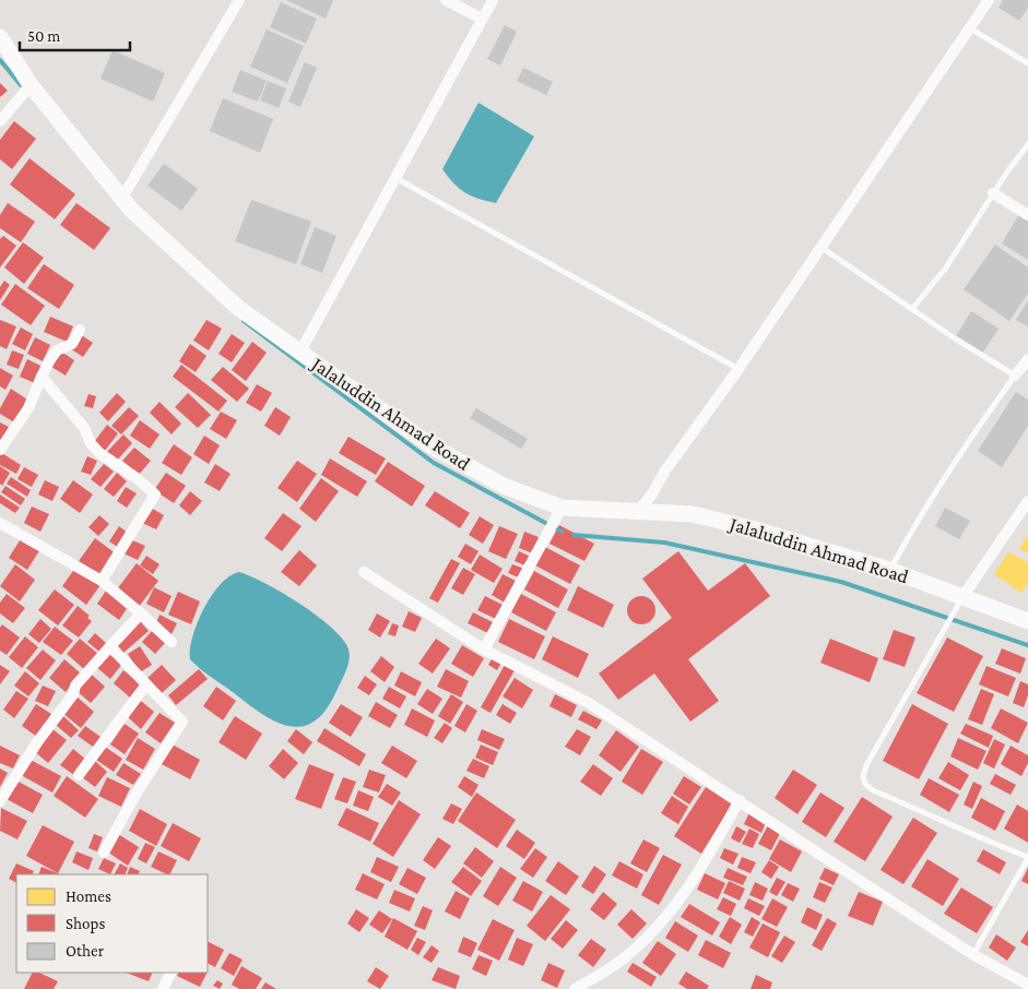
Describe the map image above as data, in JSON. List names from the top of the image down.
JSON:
{
  "streets": {
    "street": ["Jalaluddin Ahmad Road"]
  },
  "legend": ["Homes", "Shops", "Other"],
  "scale_bar": "50 m"
}
